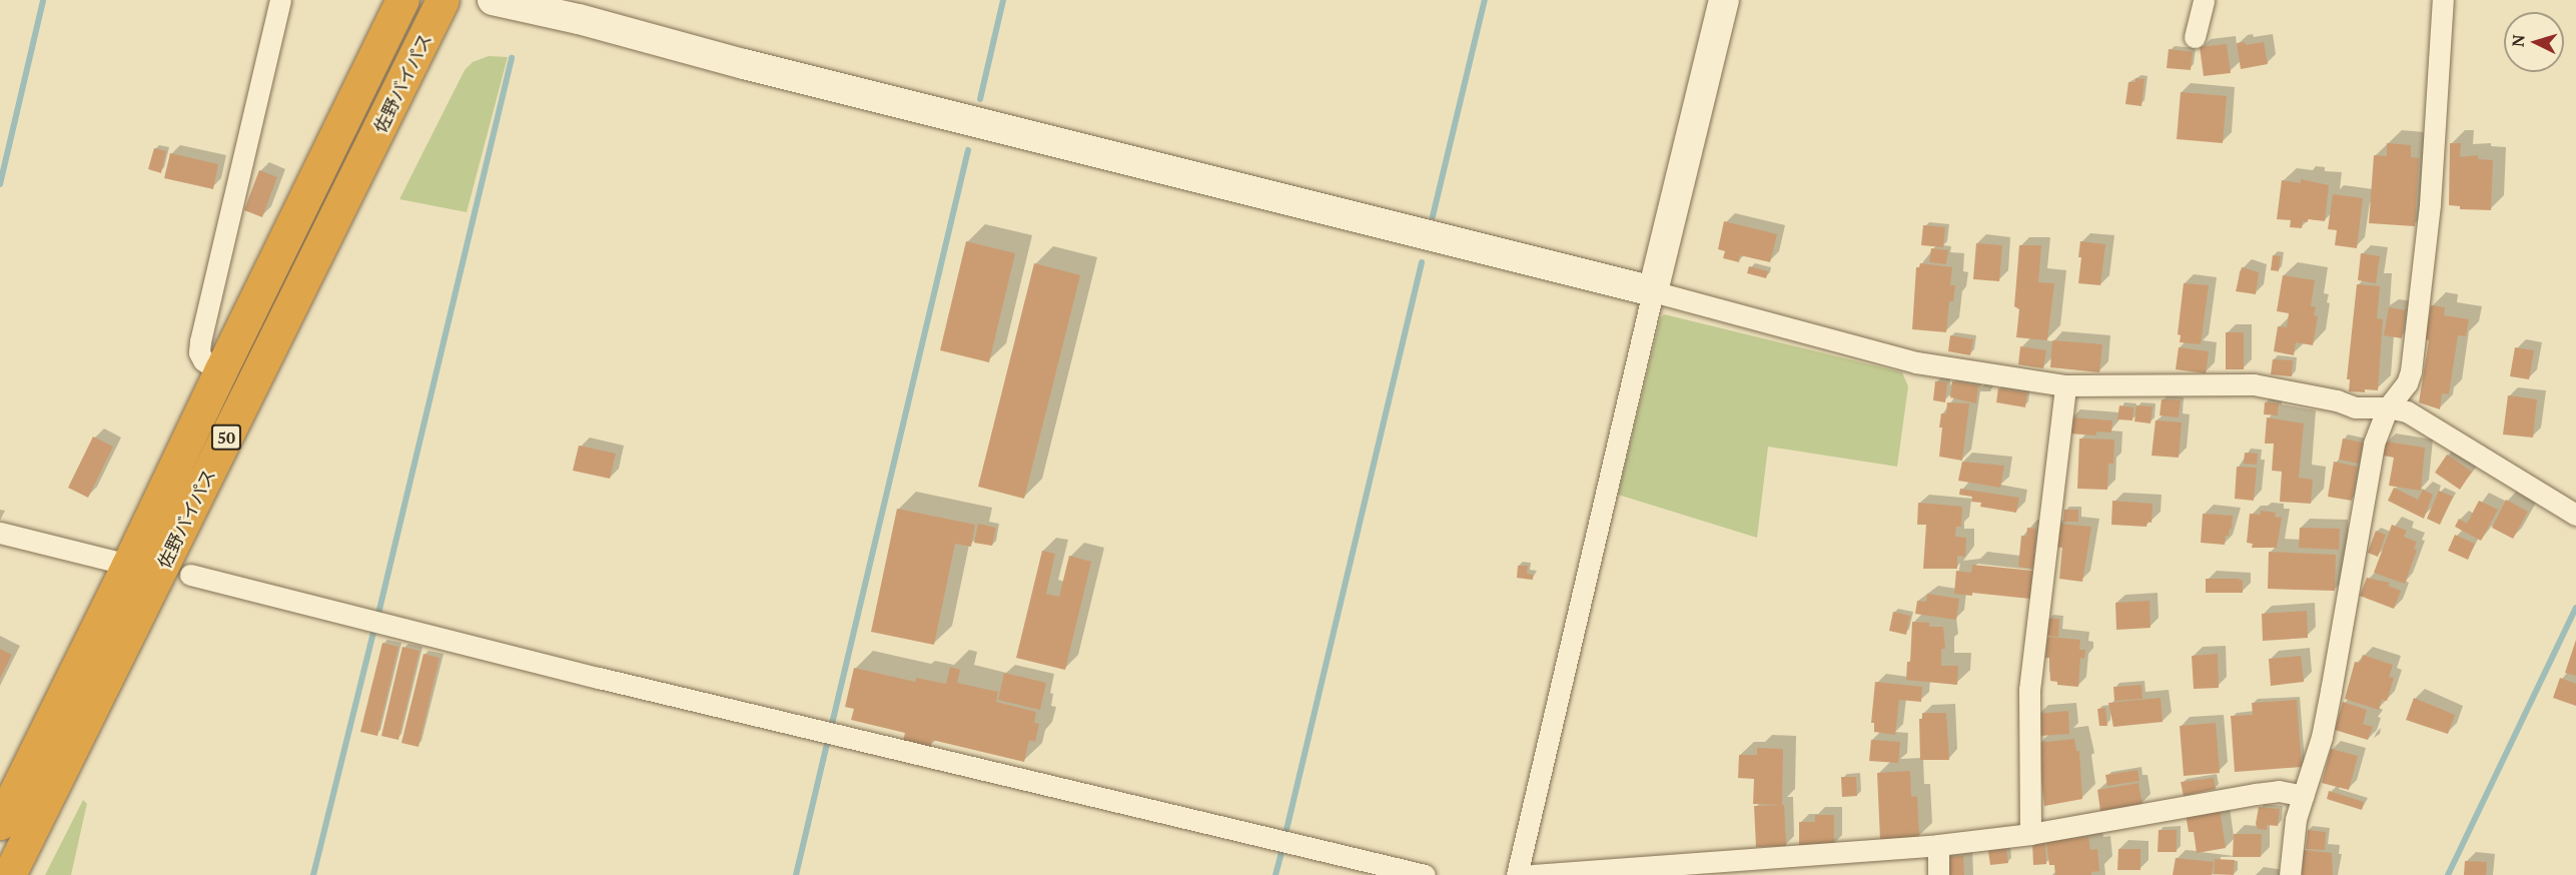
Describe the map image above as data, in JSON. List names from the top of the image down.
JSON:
{
  "streets": {
    "highway": ["佐野バイパス", "50"]
  },
  "north": "left"
}
